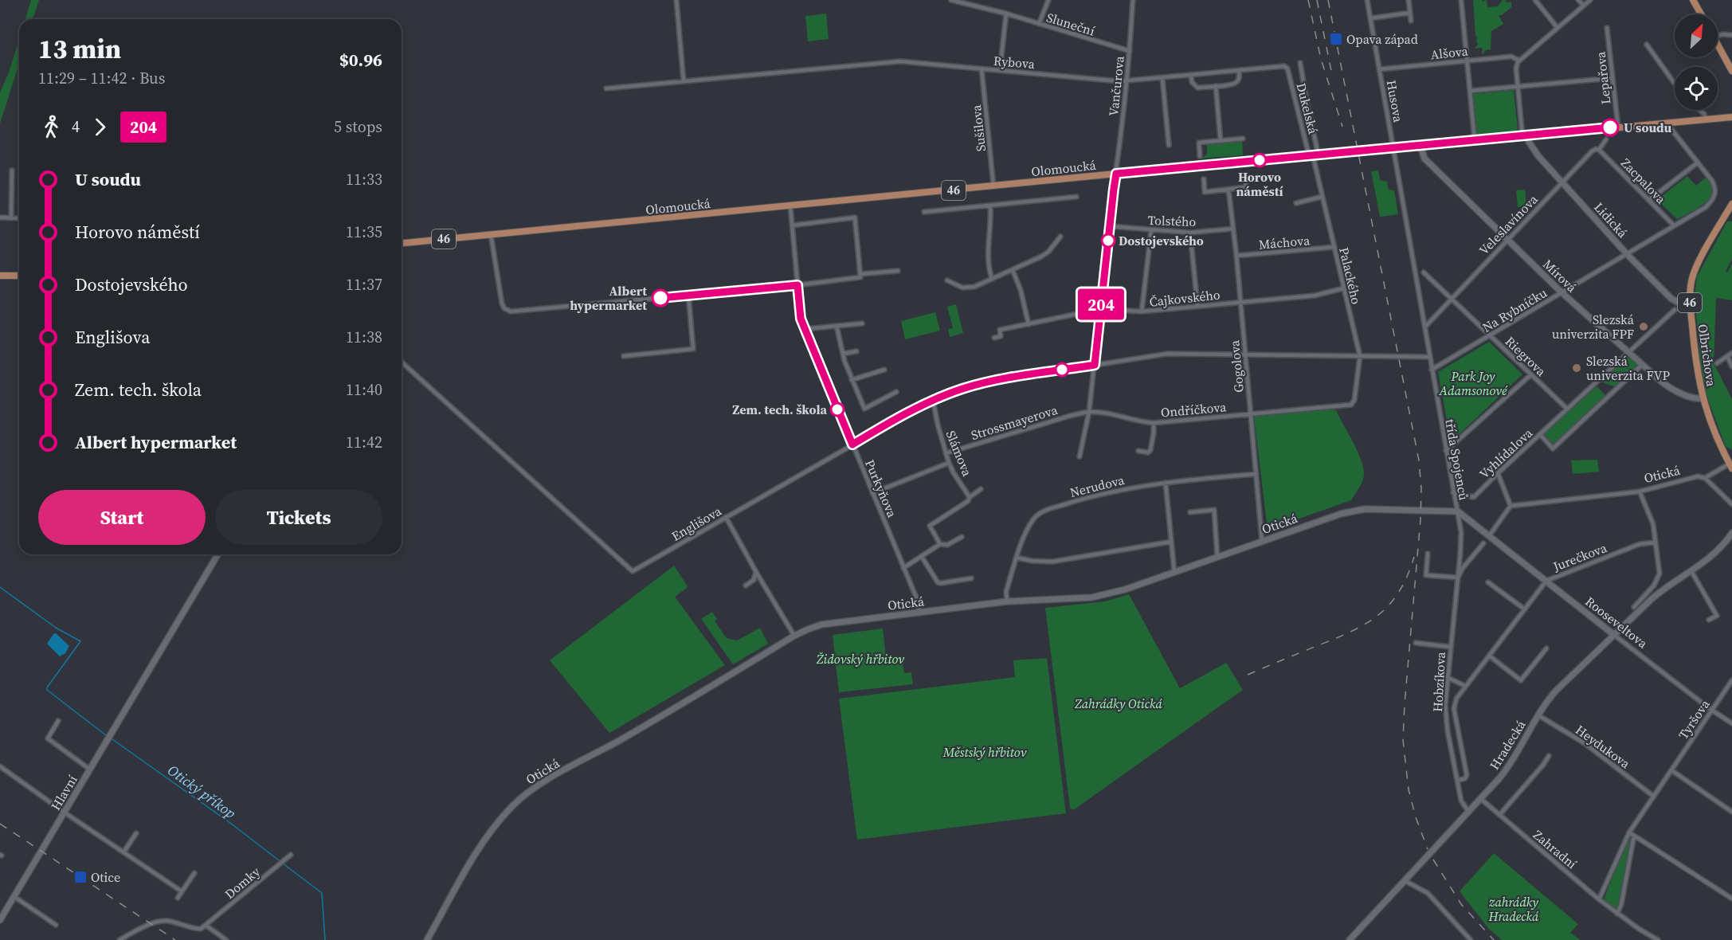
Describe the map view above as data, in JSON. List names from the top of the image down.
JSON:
{
  "streets": {
    "main road": ["Olomoucká", "46", "Olbrichova"],
    "street": [
      "Sluneční",
      "Alšova",
      "Rybova",
      "Lepařova",
      "Vančurova",
      "Husova",
      "Dukelská",
      "Sušilova",
      "Zacpalova",
      "Lidická",
      "Tolstého",
      "Veleslavínova",
      "Máchova",
      "Palackého",
      "Mírová",
      "Čajkovského",
      "Na Rybníčku",
      "Riegrova",
      "Gogolova",
      "Ondříčkova",
      "Strossmayerova",
      "Slámova",
      "Vyhlídalova",
      "třída Spojenců",
      "Otická",
      "Nerudova",
      "Purkyňova",
      "Englišova",
      "Jurečkova",
      "Rooseveltova",
      "Hobzíkova",
      "Tyršova",
      "Hradecká",
      "Heydukova",
      "Hlavní",
      "Zahradní",
      "Domky"
    ]
  },
  "crossings": [
    ["Sluneční", "Vančurova"],
    ["Alšova", "Husova"],
    ["Rybova", "Vančurova"],
    ["Rybova", "Dukelská"],
    ["Rybova", "Sušilova"],
    ["Lepařova", "Olomoucká"],
    ["Vančurova", "Olomoucká"],
    ["Husova", "Olomoucká"],
    ["Husova", "Veleslavínova"],
    ["Husova", "třída Spojenců"],
    ["Dukelská", "Olomoucká"],
    ["Dukelská", "Palackého"],
    ["Sušilova", "Olomoucká"],
    ["Olomoucká", "Lidická"],
    ["Olomoucká", "Palackého"],
    ["Olomoucká", "Mírová"],
    ["Olomoucká", "Purkyňova"],
    ["Zacpalova", "Veleslavínova"],
    ["Zacpalova", "Na Rybníčku"],
    ["Lidická", "Veleslavínova"],
    ["Lidická", "Na Rybníčku"],
    ["Lidická", "Olbrichova"],
    ["Tolstého", "Gogolova"],
    ["Veleslavínova", "Mírová"],
    ["Veleslavínova", "Riegrova"],
    ["Veleslavínova", "třída Spojenců"],
    ["Máchova", "Palackého"],
    ["Máchova", "Gogolova"],
    ["Palackého", "Čajkovského"],
    ["Palackého", "Ondříčkova"],
    ["Palackého", "Englišova"],
    ["Mírová", "Na Rybníčku"],
    ["Mírová", "Olbrichova"],
    ["Mírová", "Vyhlídalova"],
    ["Čajkovského", "Gogolova"],
    ["Na Rybníčku", "Riegrova"],
    ["Na Rybníčku", "třída Spojenců"],
    ["Riegrova", "Vyhlídalova"],
    ["Gogolova", "Ondříčkova"],
    ["Gogolova", "Otická"],
    ["Gogolova", "Nerudova"],
    ["Gogolova", "Englišova"],
    ["Ondříčkova", "Strossmayerova"],
    ["Strossmayerova", "Slámova"],
    ["Slámova", "Englišova"],
    ["Vyhlídalova", "třída Spojenců"],
    ["třída Spojenců", "Otická"],
    ["třída Spojenců", "Englišova"],
    ["třída Spojenců", "Hobzíkova"],
    ["Otická", "Nerudova"],
    ["Otická", "Purkyňova"],
    ["Otická", "Hobzíkova"],
    ["Purkyňova", "Englišova"],
    ["Jurečkova", "Rooseveltova"],
    ["Rooseveltova", "Tyršova"],
    ["Rooseveltova", "Hradecká"],
    ["Hobzíkova", "Hradecká"],
    ["Tyršova", "Heydukova"],
    ["Tyršova", "Zahradní"],
    ["Hradecká", "Heydukova"],
    ["Hradecká", "Zahradní"]
  ],
  "water": ["Otický příkop"],
  "parks": [
    "Park Joy Adamsonové",
    "Židovský hřbitov",
    "Zahrádky Otická",
    "Městský hřbitov",
    "zahrádky Hradecká"
  ],
  "places": {
    "transit": ["Opava západ", "Otice"],
    "other": [
      "U soudu",
      "Horovo náměstí",
      "Dostojevského",
      "Albert hypermarket",
      "Slezská univerzita FPF",
      "Slezská univerzita FVP",
      "Zem. tech. škola"
    ]
  },
  "lines": ["bus line 204"],
  "north": "top right",
  "page": {
    "on_map": "204",
    "heading": ["13 min", "11:29 – 11:42 · Bus", "$0.96"],
    "legs": ["4", "204", "5 stops"],
    "list": [
      {
        "name": "U soudu",
        "value": "11:33"
      },
      {
        "name": "Horovo náměstí",
        "value": "11:35"
      },
      {
        "name": "Dostojevského",
        "value": "11:37"
      },
      {
        "name": "Englišova",
        "value": "11:38"
      },
      {
        "name": "Zem. tech. škola",
        "value": "11:40"
      },
      {
        "name": "Albert hypermarket",
        "value": "11:42"
      }
    ],
    "buttons": ["Start", "Tickets"]
  }
}
